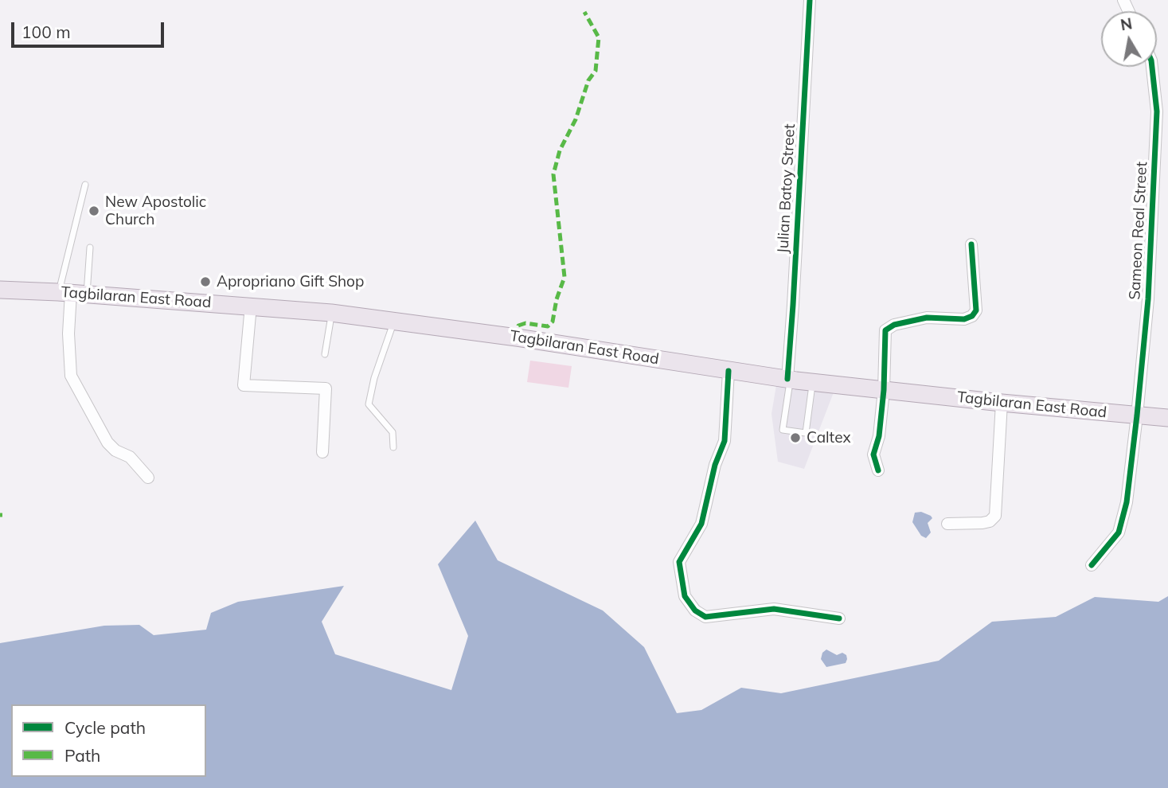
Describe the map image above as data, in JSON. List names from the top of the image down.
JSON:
{
  "streets": {
    "main road": ["Tagbilaran East Road"],
    "street": ["Julian Batoy Street", "Sameon Real Street"]
  },
  "crossings": [
    ["Julian Batoy Street", "Tagbilaran East Road"],
    ["Sameon Real Street", "Tagbilaran East Road"]
  ],
  "places": ["New Apostolic Church", "Apropriano Gift Shop", "Caltex"],
  "legend": ["Cycle path", "Path"],
  "scale_bar": "100 m",
  "north": "top"
}
